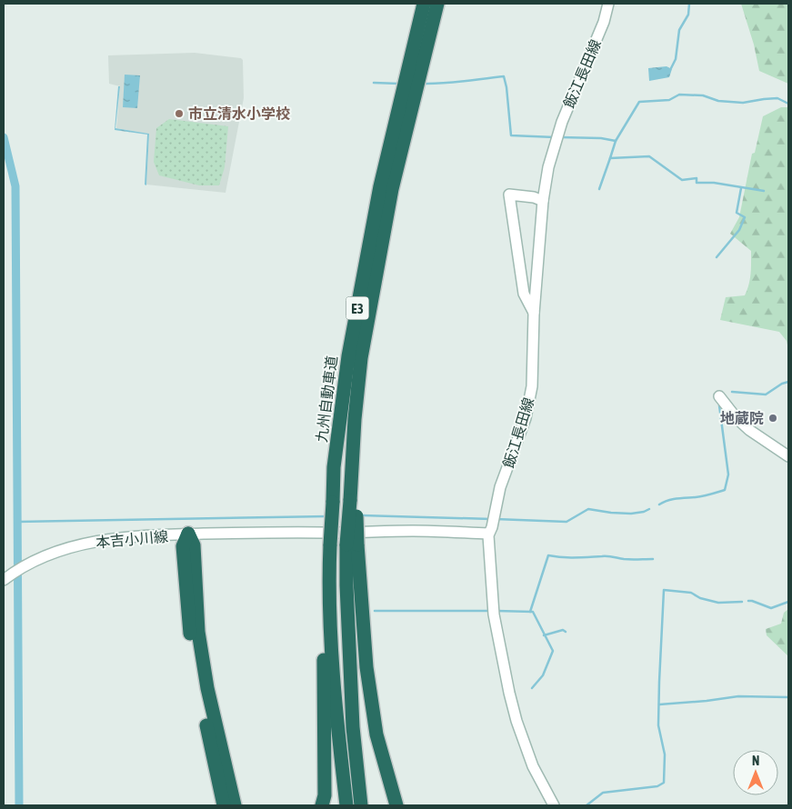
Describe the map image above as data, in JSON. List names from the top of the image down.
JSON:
{
  "streets": {
    "highway": ["E3", "九州自動車道"],
    "main road": ["飯江長田線", "本吉小川線"]
  },
  "crossings": [
    ["飯江長田線", "本吉小川線"]
  ],
  "places": ["市立清水小学校", "地蔵院"],
  "north": "top"
}
